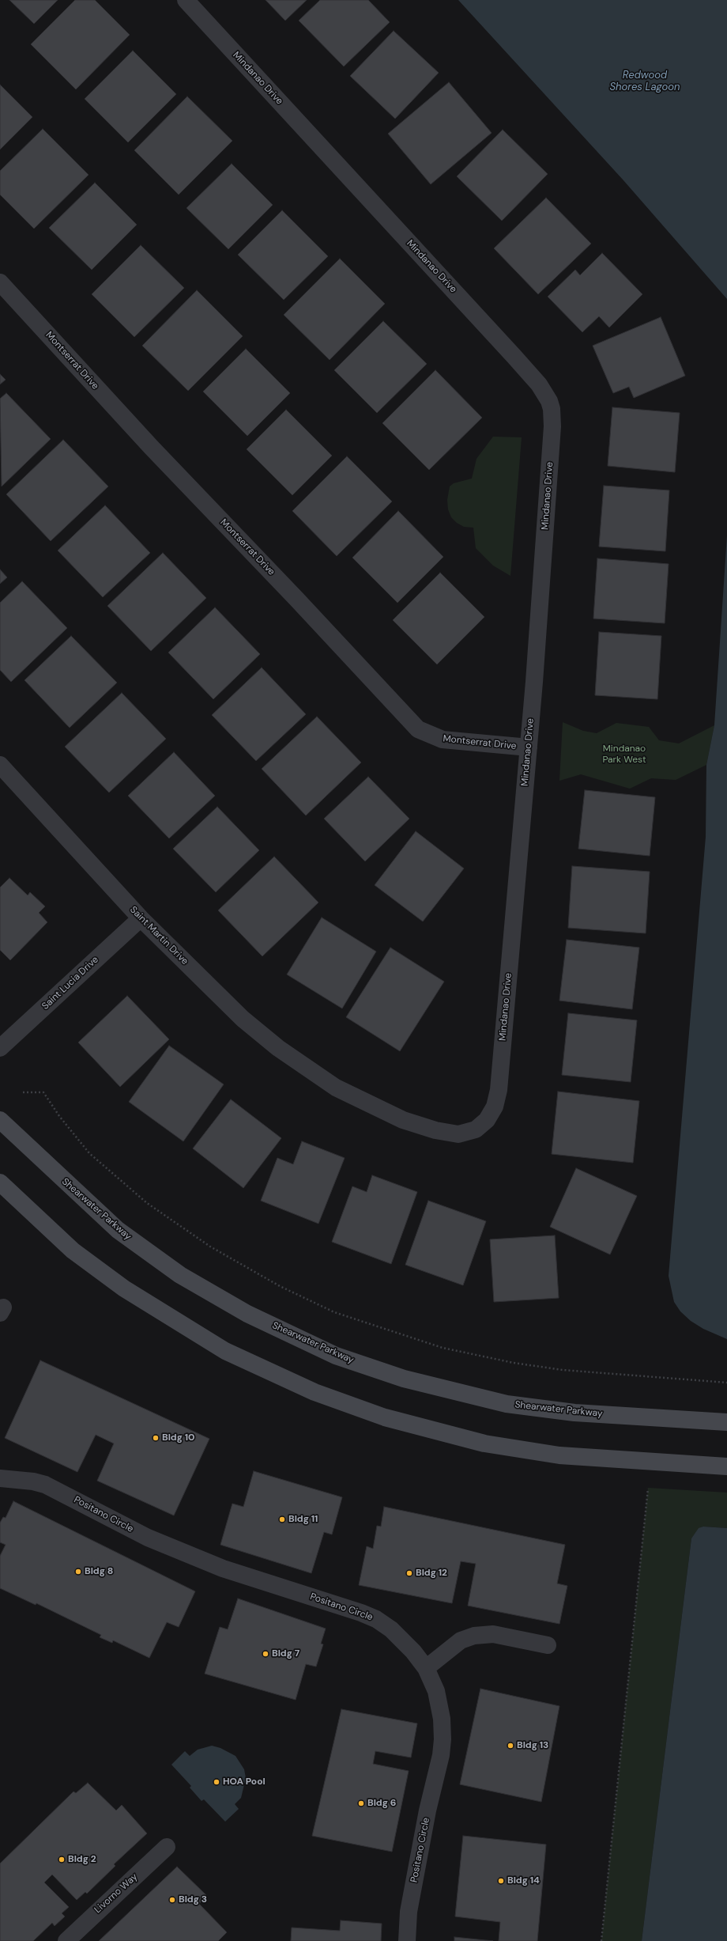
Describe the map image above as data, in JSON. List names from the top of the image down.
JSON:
{
  "streets": {
    "main road": ["Shearwater Parkway"],
    "street": [
      "Mindanao Drive",
      "Montserrat Drive",
      "Saint Martin Drive",
      "Saint Lucia Drive",
      "Positano Circle",
      "Livorno Way"
    ]
  },
  "crossings": [
    ["Mindanao Drive", "Montserrat Drive"],
    ["Mindanao Drive", "Saint Martin Drive"],
    ["Saint Martin Drive", "Saint Lucia Drive"]
  ],
  "water": ["Redwood Shores Lagoon"],
  "parks": ["Mindanao Park West"],
  "places": [
    "Bldg 10",
    "Bldg 11",
    "Bldg 8",
    "Bldg 12",
    "Bldg 7",
    "Bldg 13",
    "HOA Pool",
    "Bldg 6",
    "Bldg 2",
    "Bldg 14",
    "Bldg 3"
  ]
}
